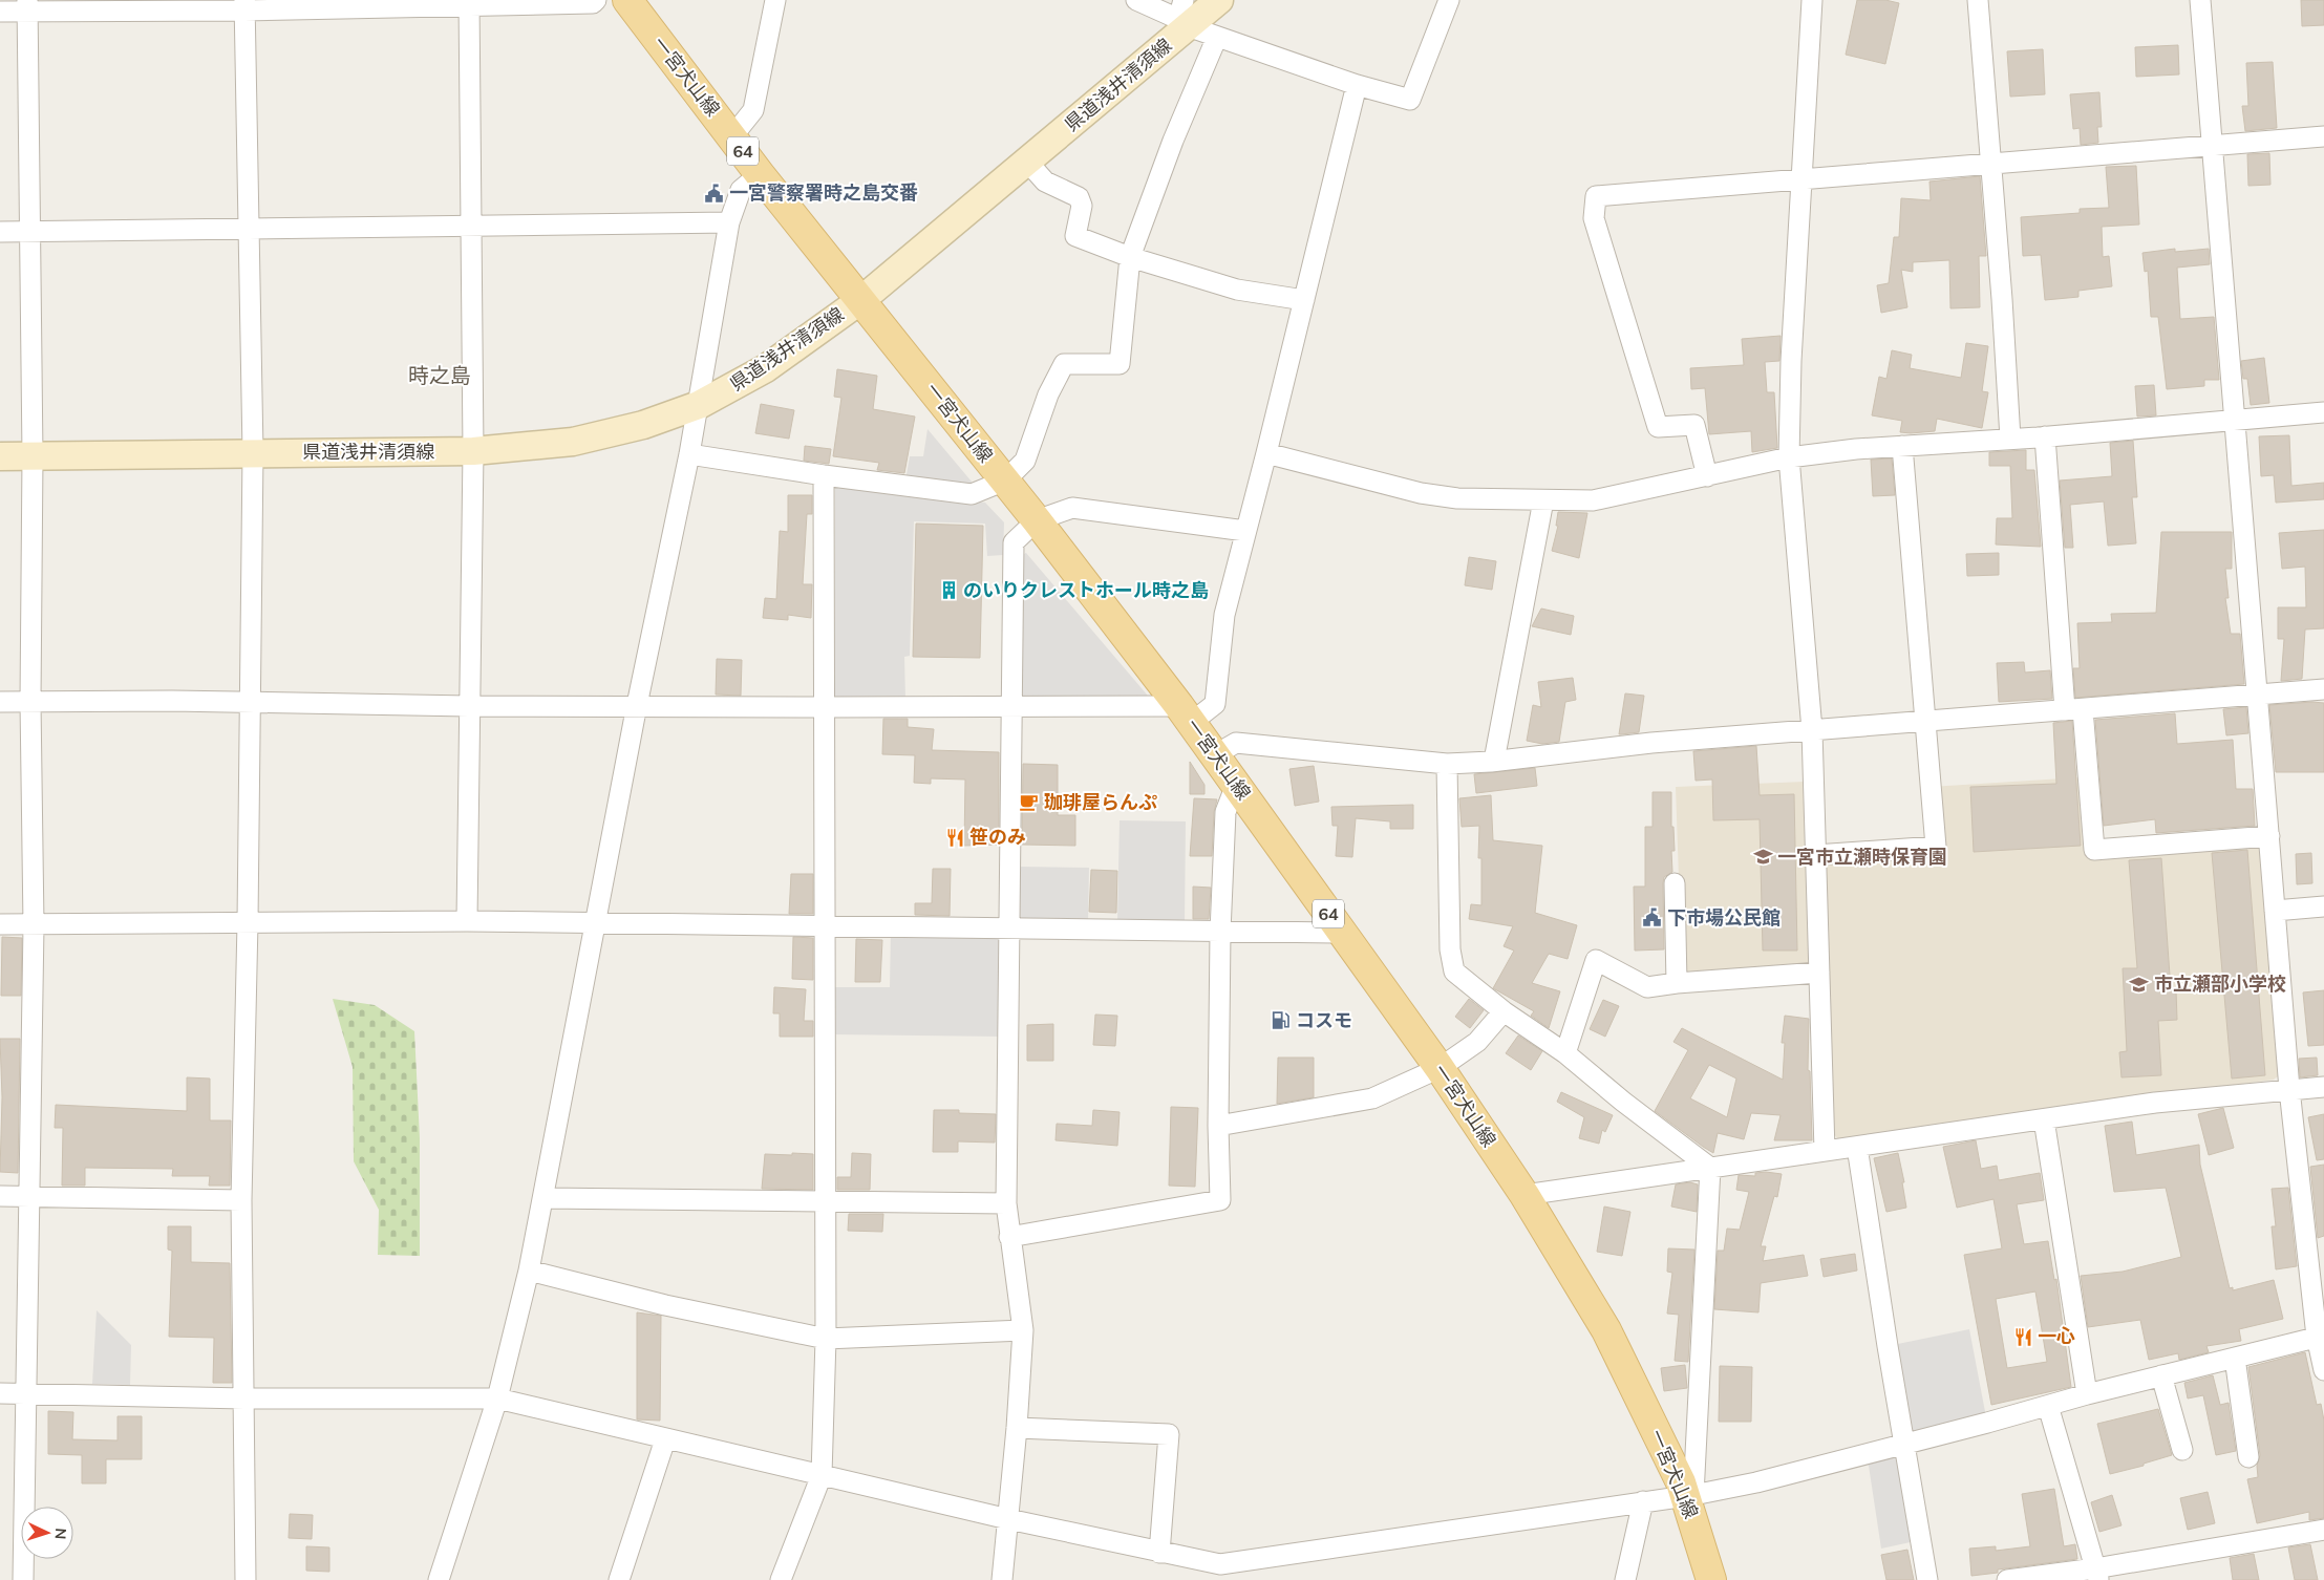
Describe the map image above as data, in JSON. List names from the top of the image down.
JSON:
{
  "streets": {
    "main road": ["一宮犬山線", "県道浅井清須線", "64"]
  },
  "crossings": [
    ["一宮犬山線", "県道浅井清須線"]
  ],
  "districts": ["時之島"],
  "places": {
    "public building": ["一宮警察署時之島交番", "下市場公民館"],
    "building": ["のいりクレストホール時之島"],
    "cafe": ["珈琲屋らんぷ"],
    "restaurant": ["笹のみ", "一心"],
    "school or university": ["一宮市立瀬時保育園", "市立瀬部小学校"],
    "fuel station": ["コスモ"]
  },
  "north": "right"
}
